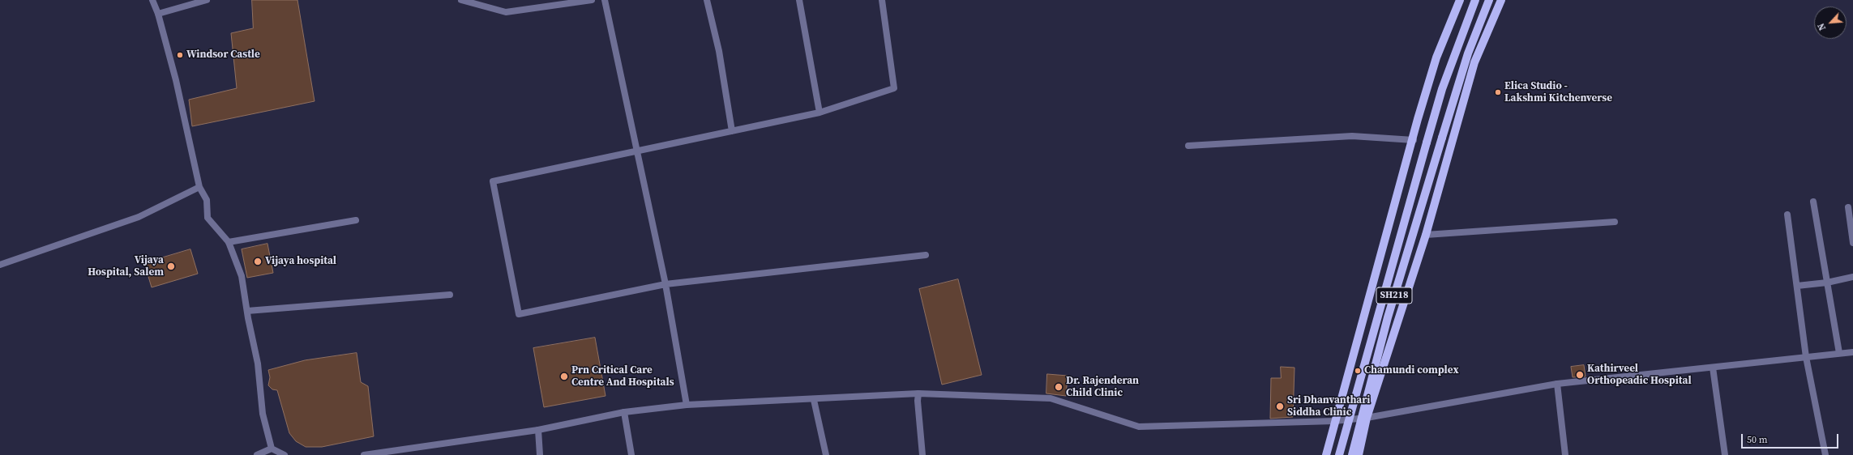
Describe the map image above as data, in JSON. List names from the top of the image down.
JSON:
{
  "streets": {
    "main road": ["SH218"]
  },
  "places": [
    "Windsor Castle",
    "Elica Studio - Lakshmi Kitchenverse",
    "Vijaya hospital",
    "Vijaya Hospital, Salem",
    "Chamundi complex",
    "Kathirveel Orthopeadic Hospital",
    "Prn Critical Care Centre And Hospitals",
    "Dr. Rajenderan Child Clinic",
    "Sri Dhanvanthari Siddha Clinic"
  ],
  "scale_bar": "50 m",
  "north": "bottom left"
}
